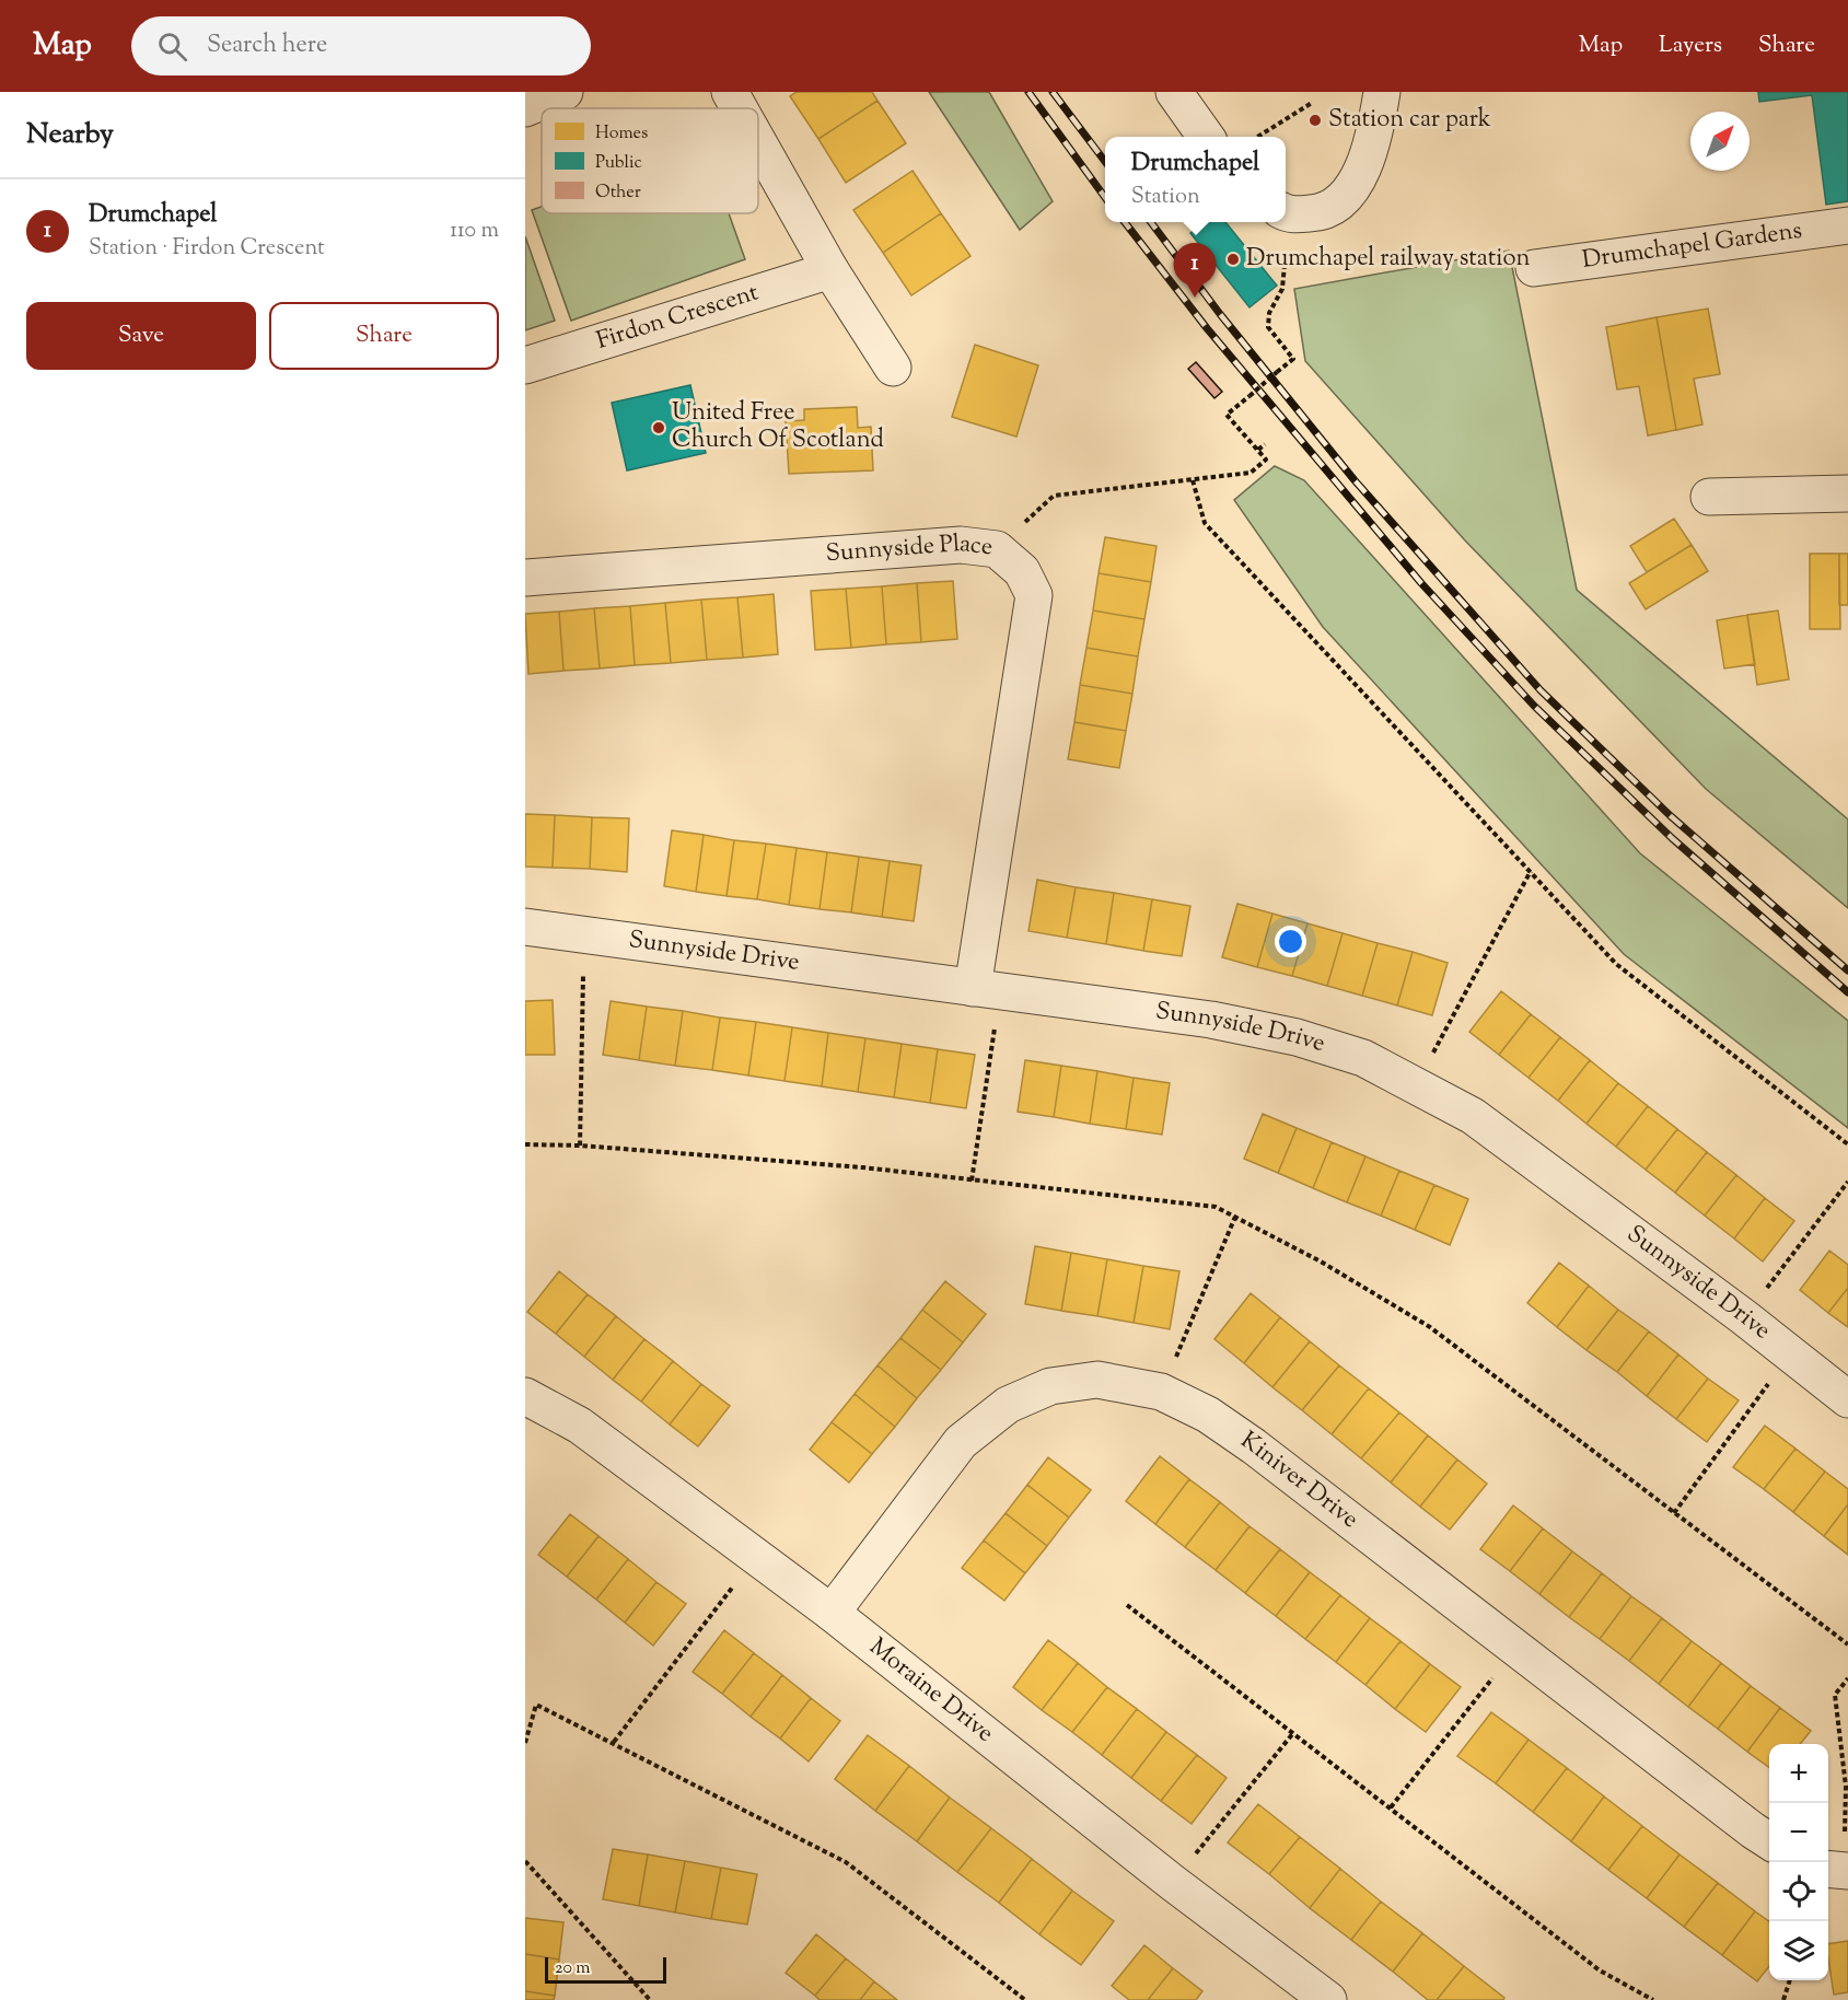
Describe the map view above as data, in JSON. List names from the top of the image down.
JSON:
{
  "streets": {
    "street": [
      "Drumchapel Gardens",
      "Firdon Crescent",
      "Sunnyside Place",
      "Sunnyside Drive",
      "Kiniver Drive",
      "Moraine Drive"
    ]
  },
  "crossings": [
    ["Sunnyside Place", "Sunnyside Drive"],
    ["Kiniver Drive", "Moraine Drive"]
  ],
  "places": ["Station car park", "Drumchapel railway station", "United Free Church Of Scotland"],
  "legend": ["Homes", "Public", "Other"],
  "scale_bar": "20 m",
  "north": "top right",
  "page": {
    "header": "Map",
    "search": "Search here",
    "nav": ["Map", "Layers", "Share"],
    "heading": "Nearby",
    "popup": ["Drumchapel", "Station"],
    "list": [
      {
        "mark": "1",
        "name": "Drumchapel",
        "note": "Station · Firdon Crescent",
        "value": "110 m"
      }
    ],
    "pins": "1",
    "buttons": ["Save", "Share"],
    "map_buttons": ["+", "−"],
    "scale": "20 m"
  }
}
